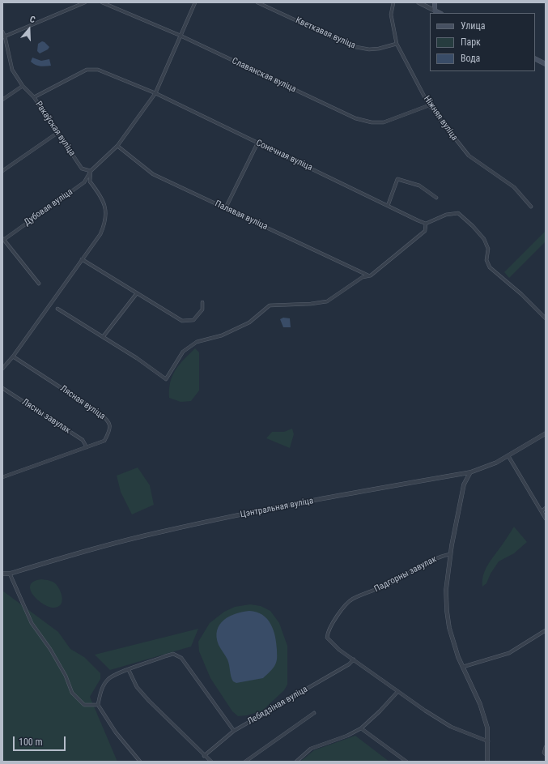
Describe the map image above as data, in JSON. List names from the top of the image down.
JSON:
{
  "streets": {
    "street": [
      "Кветкавая вуліца",
      "Славянская вуліца",
      "Ніжняя вуліца",
      "Ракаўская вуліца",
      "Сонечная вуліца",
      "Дубовая вуліца",
      "Палявая вуліца",
      "Лясная вуліца",
      "Лясны завулак",
      "Цэнтральная вуліца",
      "Падгорны завулак",
      "Лебядзіная вуліца"
    ]
  },
  "crossings": [
    ["Кветкавая вуліца", "Ніжняя вуліца"],
    ["Славянская вуліца", "Ніжняя вуліца"],
    ["Славянская вуліца", "Дубовая вуліца"],
    ["Ракаўская вуліца", "Сонечная вуліца"],
    ["Ракаўская вуліца", "Дубовая вуліца"],
    ["Сонечная вуліца", "Дубовая вуліца"],
    ["Дубовая вуліца", "Палявая вуліца"],
    ["Лясная вуліца", "Лясны завулак"],
    ["Падгорны завулак", "Лебядзіная вуліца"]
  ],
  "legend": ["Улица", "Парк", "Вода"],
  "scale_bar": "100 m",
  "north": "top"
}
